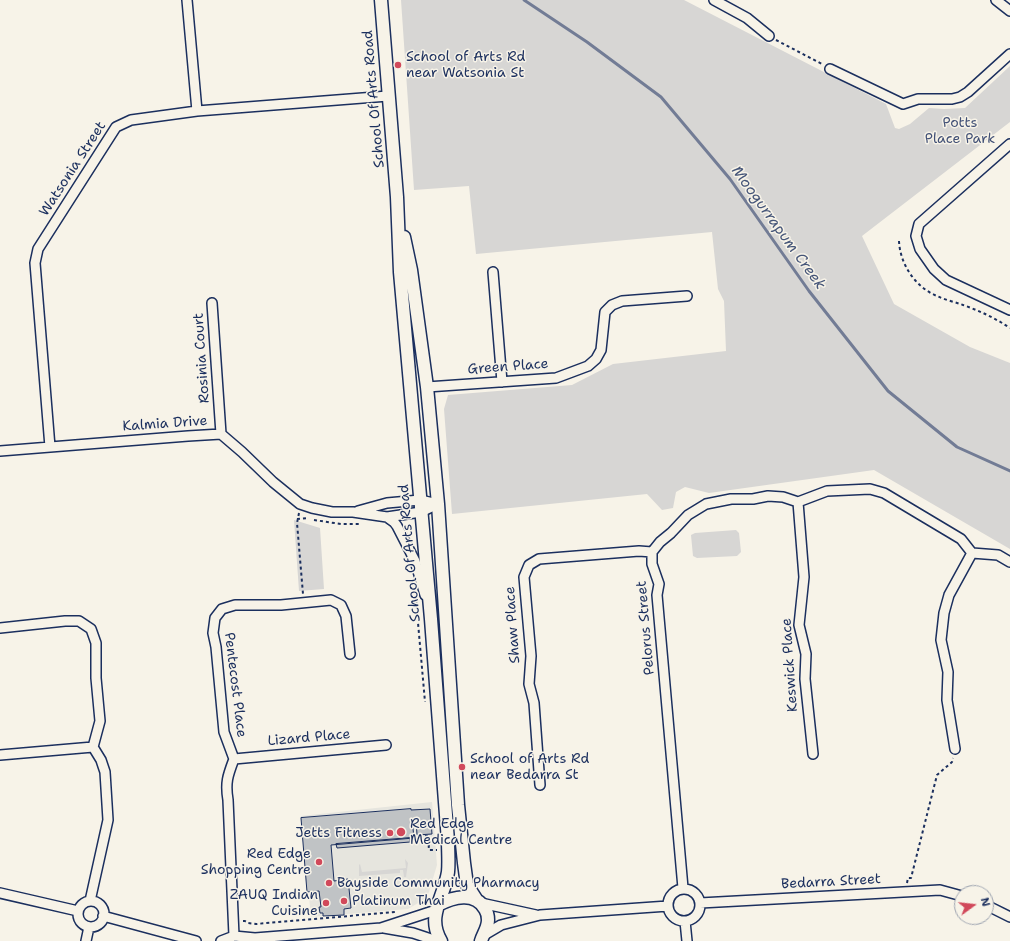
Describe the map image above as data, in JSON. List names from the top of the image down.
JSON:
{
  "streets": {
    "street": [
      "School Of Arts Road",
      "Watsonia Street",
      "Rosinia Court",
      "Green Place",
      "Kalmia Drive",
      "Shaw Place",
      "Pelorus Street",
      "Keswick Place",
      "Pentecost Place",
      "Lizard Place",
      "Bedarra Street"
    ]
  },
  "crossings": [
    ["School Of Arts Road", "Watsonia Street"],
    ["School Of Arts Road", "Green Place"],
    ["School Of Arts Road", "Kalmia Drive"],
    ["Watsonia Street", "Kalmia Drive"],
    ["Rosinia Court", "Kalmia Drive"],
    ["Shaw Place", "Pelorus Street"],
    ["Pelorus Street", "Bedarra Street"],
    ["Pentecost Place", "Lizard Place"]
  ],
  "water": ["Moogurrapum Creek"],
  "parks": ["Potts Place Park"],
  "places": [
    "School of Arts Rd near Watsonia St",
    "School of Arts Rd near Bedarra St",
    "Red Edge Medical Centre",
    "Jetts Fitness",
    "Red Edge Shopping Centre",
    "Bayside Community Pharmacy",
    "Platinum Thai",
    "ZAUQ Indian Cuisine"
  ],
  "north": "right"
}
